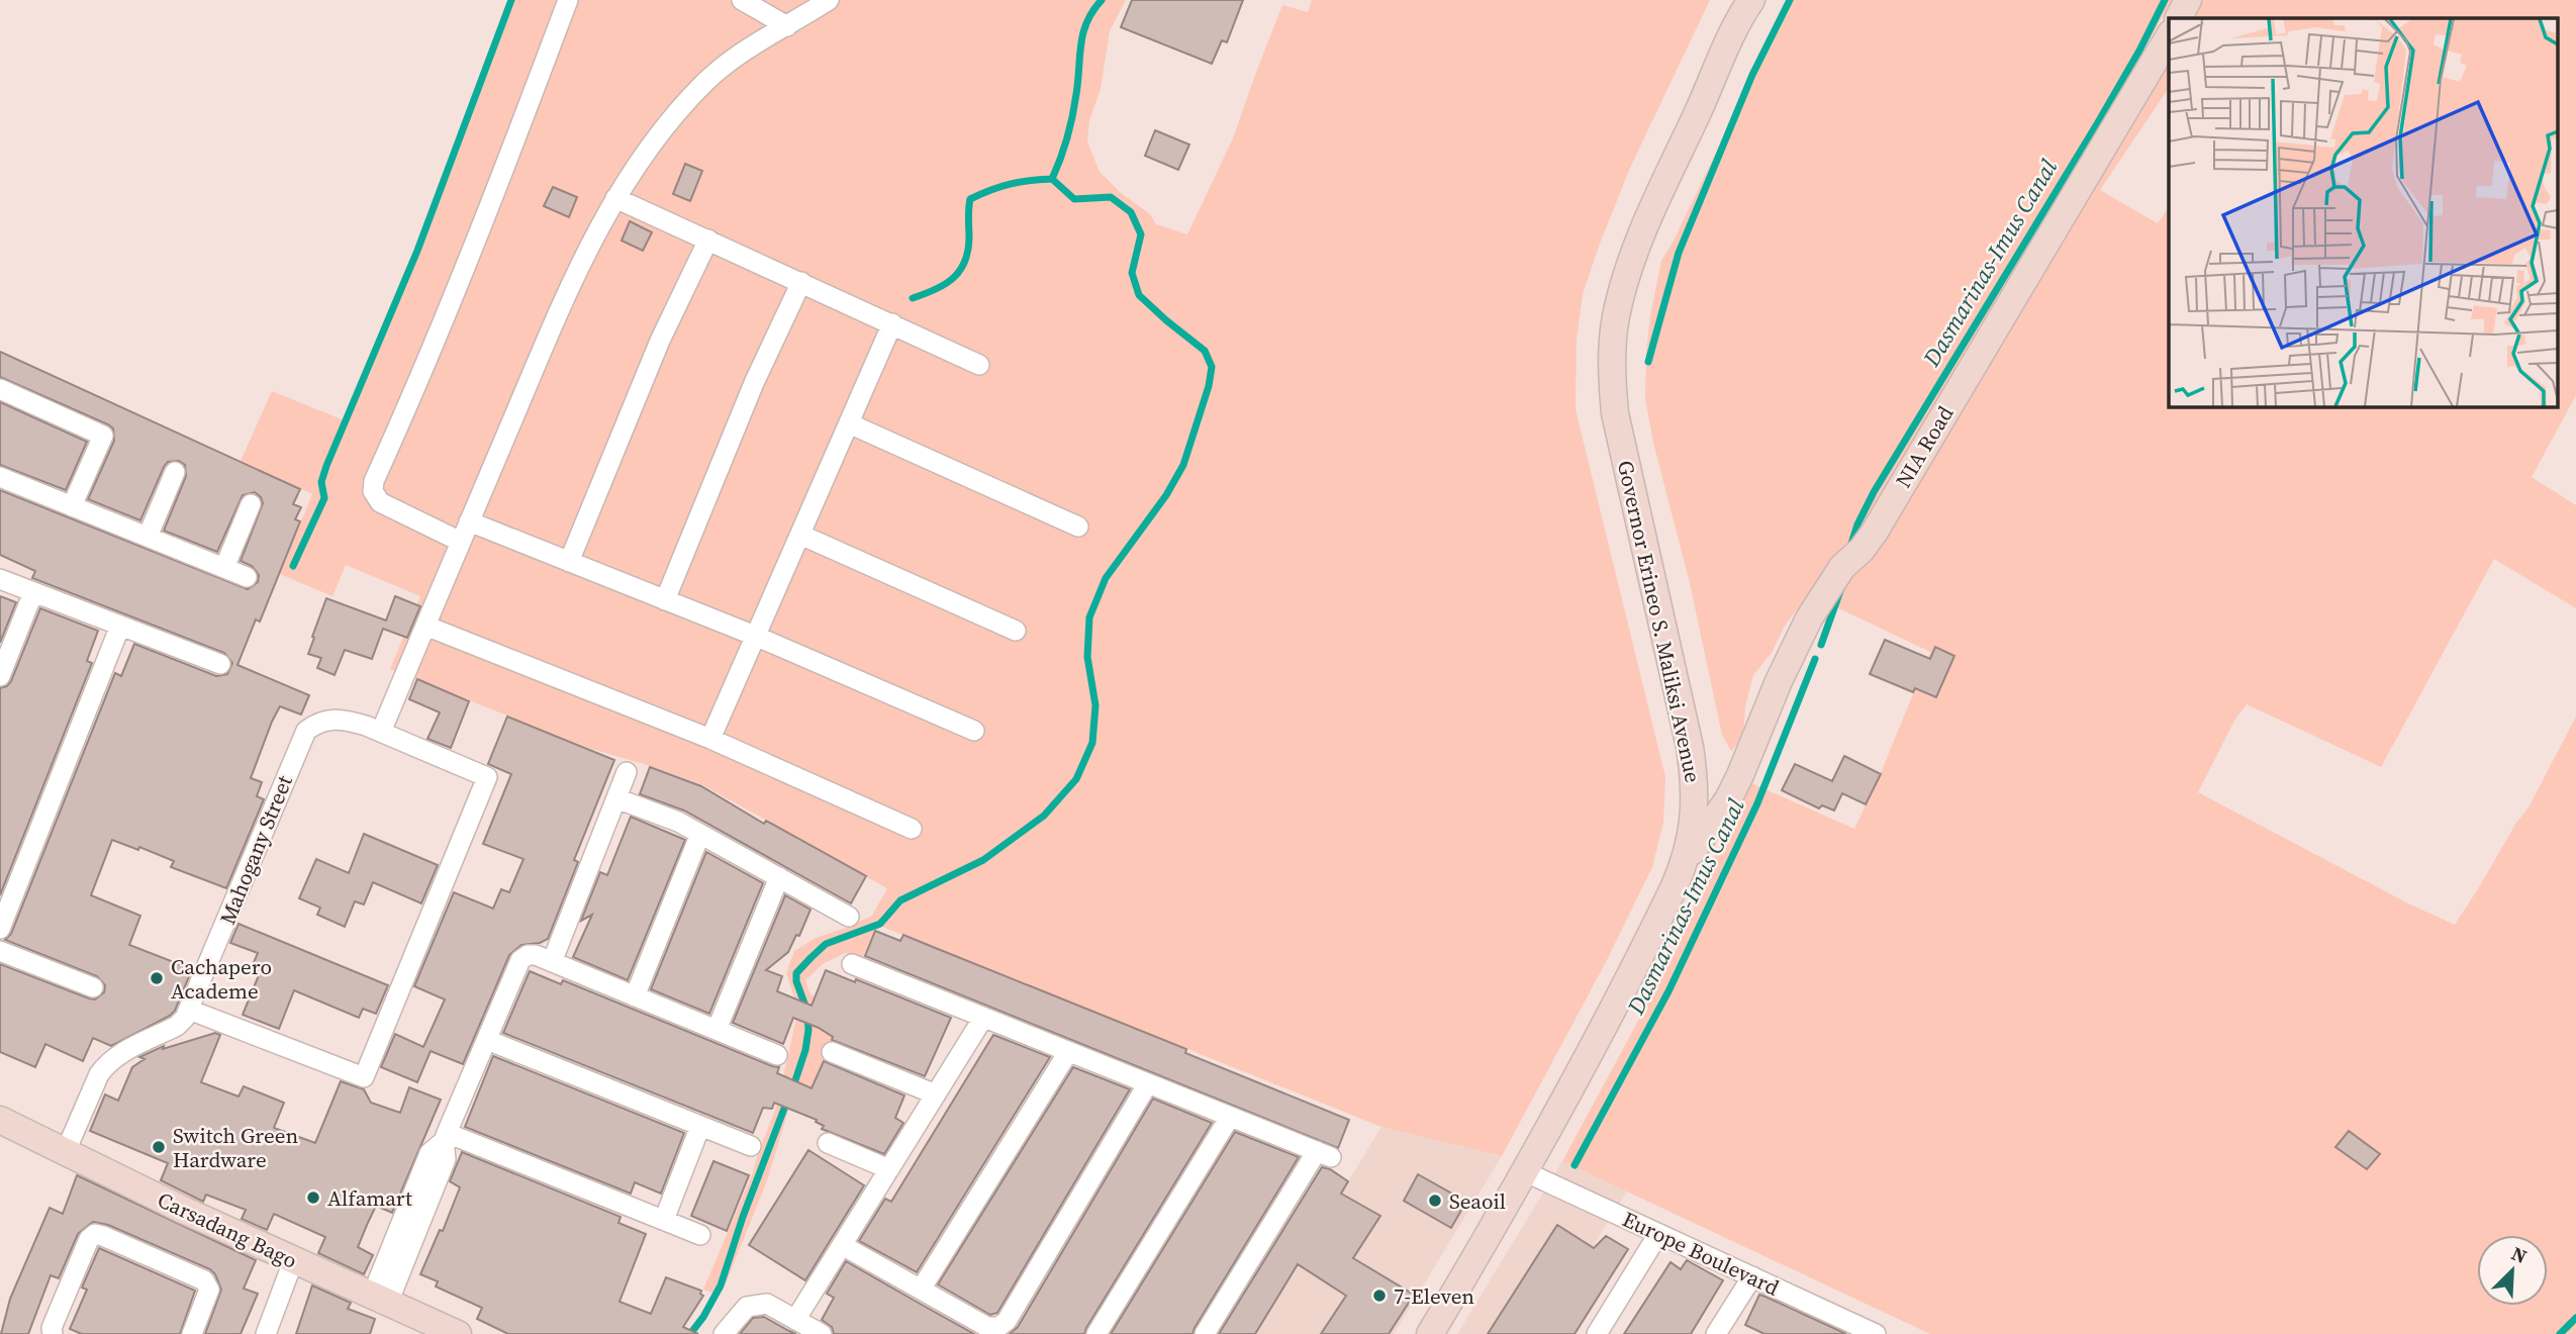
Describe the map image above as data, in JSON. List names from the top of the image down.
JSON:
{
  "streets": {
    "street": [
      "NIA Road",
      "Governor Erineo S. Maliksi Avenue",
      "Mahogany Street",
      "Carsadang Bago",
      "Europe Boulevard"
    ]
  },
  "crossings": [
    ["NIA Road", "Governor Erineo S. Maliksi Avenue"],
    ["Governor Erineo S. Maliksi Avenue", "Europe Boulevard"],
    ["Mahogany Street", "Carsadang Bago"]
  ],
  "water": ["Dasmarinas-Imus Canal"],
  "places": [
    "Cachapero Academe",
    "Switch Green Hardware",
    "Alfamart",
    "Seaoil",
    "7-Eleven"
  ],
  "north": "top right"
}
